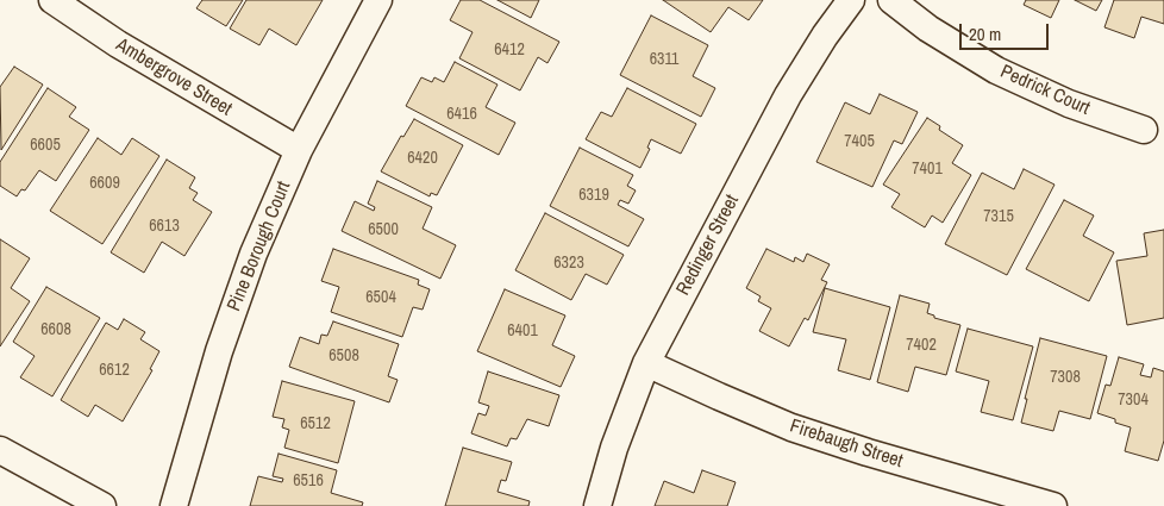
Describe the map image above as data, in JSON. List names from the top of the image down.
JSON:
{
  "streets": {
    "street": [
      "Ambergrove Street",
      "Pedrick Court",
      "Redinger Street",
      "Pine Borough Court",
      "Firebaugh Street"
    ]
  },
  "crossings": [
    ["Ambergrove Street", "Pine Borough Court"],
    ["Redinger Street", "Firebaugh Street"]
  ],
  "house_numbers": [
    "6412",
    "6311",
    "6416",
    "7405",
    "6605",
    "6420",
    "7401",
    "6609",
    "6319",
    "7315",
    "6613",
    "6500",
    "6323",
    "6504",
    "6608",
    "6401",
    "7402",
    "6508",
    "6612",
    "7308",
    "7304",
    "6512",
    "6516"
  ],
  "scale_bar": "20 m"
}
